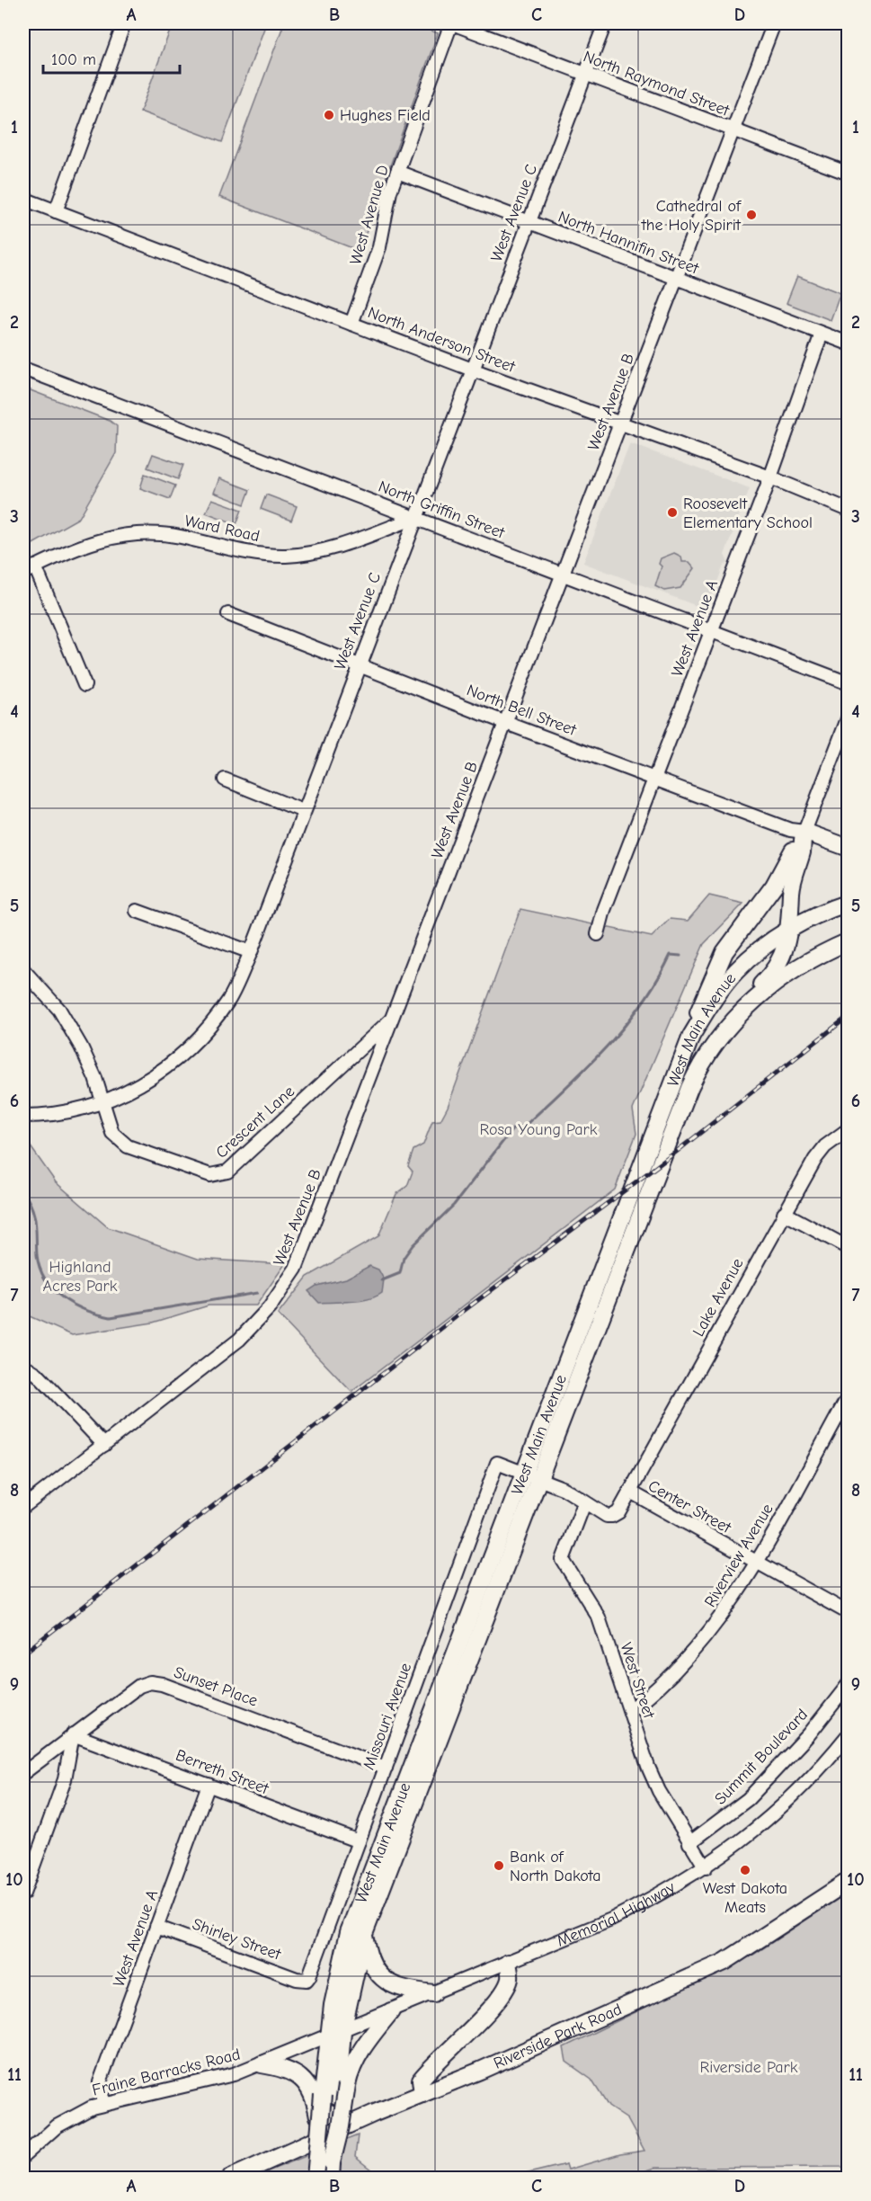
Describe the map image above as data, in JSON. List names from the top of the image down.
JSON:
{
  "streets": {
    "main road": ["West Main Avenue", "Riverside Park Road"],
    "street": [
      "North Raymond Street",
      "West Avenue C",
      "West Avenue D",
      "North Hannifin Street",
      "North Anderson Street",
      "West Avenue B",
      "North Griffin Street",
      "Ward Road",
      "West Avenue A",
      "North Bell Street",
      "Crescent Lane",
      "Lake Avenue",
      "Center Street",
      "Riverview Avenue",
      "West Street",
      "Sunset Place",
      "Missouri Avenue",
      "Summit Boulevard",
      "Berreth Street",
      "Memorial Highway",
      "Shirley Street",
      "Fraine Barracks Road"
    ]
  },
  "crossings": [
    ["North Raymond Street", "West Avenue C"],
    ["North Raymond Street", "West Avenue D"],
    ["North Raymond Street", "West Avenue B"],
    ["West Avenue C", "North Hannifin Street"],
    ["West Avenue C", "North Anderson Street"],
    ["West Avenue C", "North Griffin Street"],
    ["West Avenue C", "Ward Road"],
    ["West Avenue C", "North Bell Street"],
    ["West Avenue C", "Crescent Lane"],
    ["West Avenue D", "North Hannifin Street"],
    ["West Avenue D", "North Anderson Street"],
    ["North Hannifin Street", "West Avenue B"],
    ["North Hannifin Street", "West Avenue A"],
    ["North Anderson Street", "West Avenue B"],
    ["North Anderson Street", "West Avenue A"],
    ["West Avenue B", "North Griffin Street"],
    ["West Avenue B", "North Bell Street"],
    ["West Avenue B", "Crescent Lane"],
    ["North Griffin Street", "Ward Road"],
    ["North Griffin Street", "West Avenue A"],
    ["West Avenue A", "North Bell Street"],
    ["West Avenue A", "Berreth Street"],
    ["West Avenue A", "Shirley Street"],
    ["West Avenue A", "Fraine Barracks Road"],
    ["West Main Avenue", "Center Street"],
    ["West Main Avenue", "Memorial Highway"],
    ["West Main Avenue", "Fraine Barracks Road"],
    ["Lake Avenue", "Center Street"],
    ["Center Street", "Riverview Avenue"],
    ["Center Street", "West Street"],
    ["Center Street", "Missouri Avenue"],
    ["Riverview Avenue", "West Street"],
    ["West Street", "Summit Boulevard"],
    ["West Street", "Memorial Highway"],
    ["Sunset Place", "Missouri Avenue"],
    ["Sunset Place", "Berreth Street"],
    ["Missouri Avenue", "Berreth Street"],
    ["Missouri Avenue", "Shirley Street"],
    ["Memorial Highway", "Fraine Barracks Road"]
  ],
  "parks": ["Rosa Young Park", "Highland Acres Park", "Riverside Park"],
  "places": [
    "Hughes Field",
    "Cathedral of the Holy Spirit",
    "Roosevelt Elementary School",
    "Bank of North Dakota",
    "West Dakota Meats"
  ],
  "scale_bar": "100 m",
  "grid": {
    "columns": [
      "A",
      "B",
      "C",
      "D"
    ],
    "rows": [
      "1",
      "2",
      "3",
      "4",
      "5",
      "6",
      "7",
      "8",
      "9",
      "10",
      "11"
    ]
  }
}
